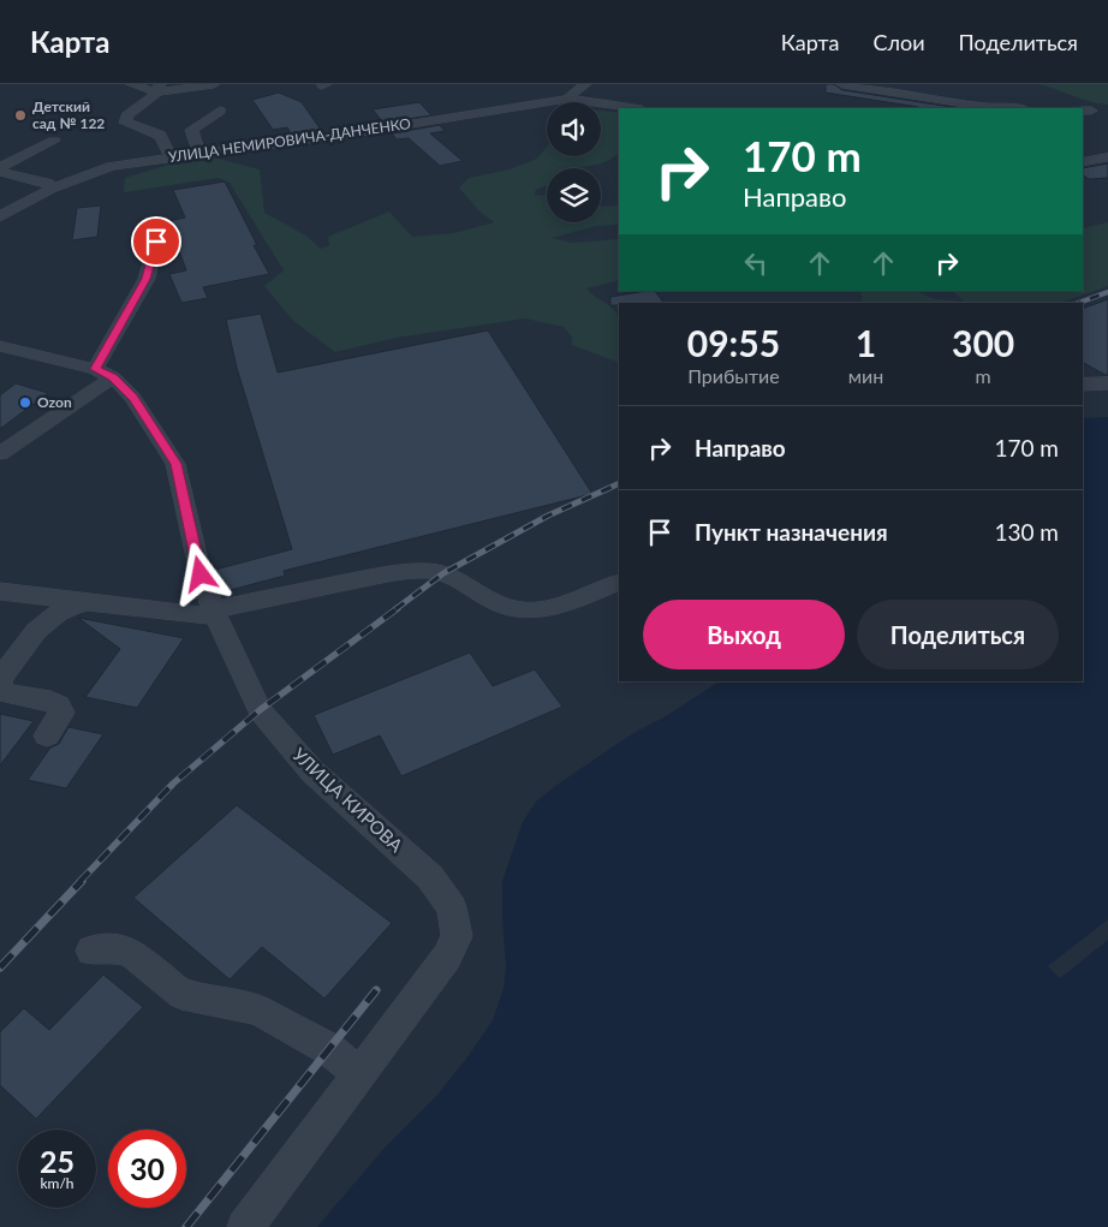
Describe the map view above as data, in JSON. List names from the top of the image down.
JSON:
{
  "streets": {
    "street": ["УЛИЦА НЕМИРОВИЧА-ДАНЧЕНКО", "УЛИЦА КИРОВА"]
  },
  "places": ["Детский сад № 122", "Ozon"],
  "page": {
    "header": "Карта",
    "nav": ["Карта", "Слои", "Поделиться"],
    "turn": ["170 m", "Направо"],
    "eta": [
      "09:55",
      "Прибытие",
      "1",
      "мин",
      "300",
      "m"
    ],
    "list": [
      {
        "name": "Направо",
        "value": "170 m"
      },
      {
        "name": "Пункт назначения",
        "value": "130 m"
      }
    ],
    "buttons": ["Выход", "Поделиться"],
    "speed": "25 km/h",
    "limit": "30"
  }
}
